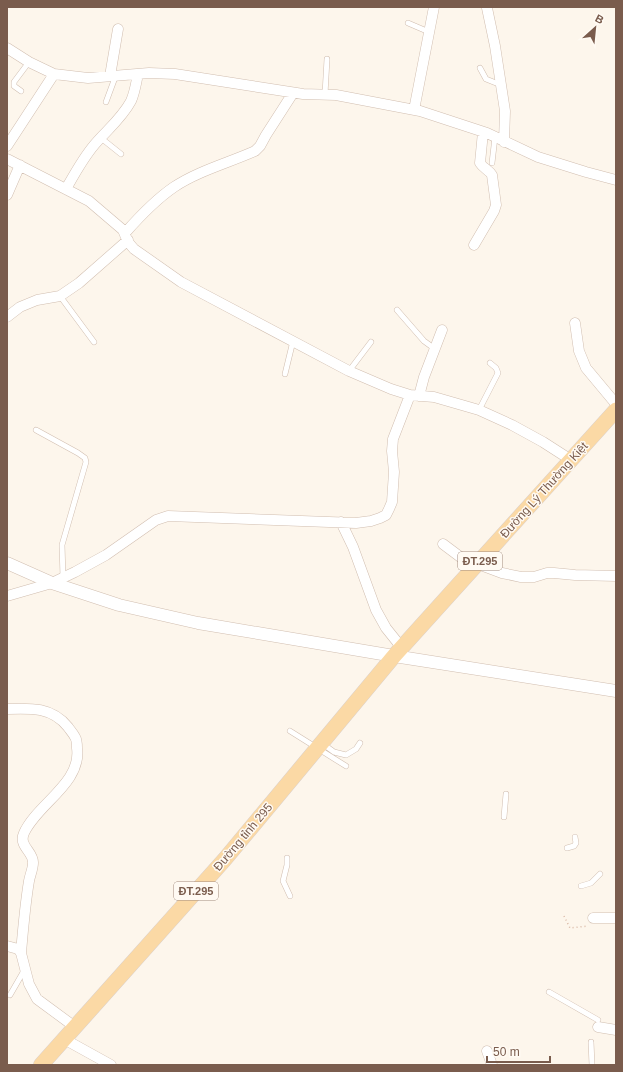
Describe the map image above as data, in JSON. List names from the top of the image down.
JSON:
{
  "streets": {
    "main road": ["Đường Lý Thường Kiệt", "ĐT.295", "Đường tỉnh 295"]
  },
  "crossings": [
    ["Đường Lý Thường Kiệt", "Đường tỉnh 295"]
  ],
  "scale_bar": "50 m",
  "north": "top right"
}
